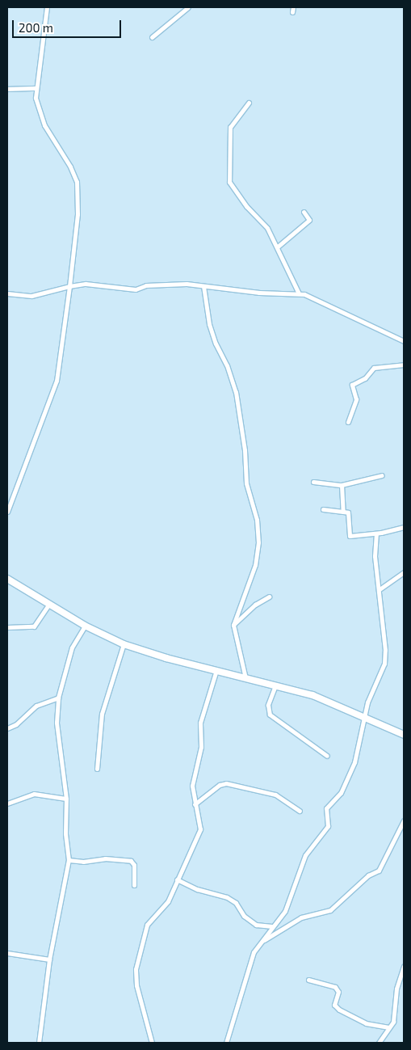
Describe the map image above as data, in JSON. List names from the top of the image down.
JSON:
{
  "scale_bar": "200 m"
}
